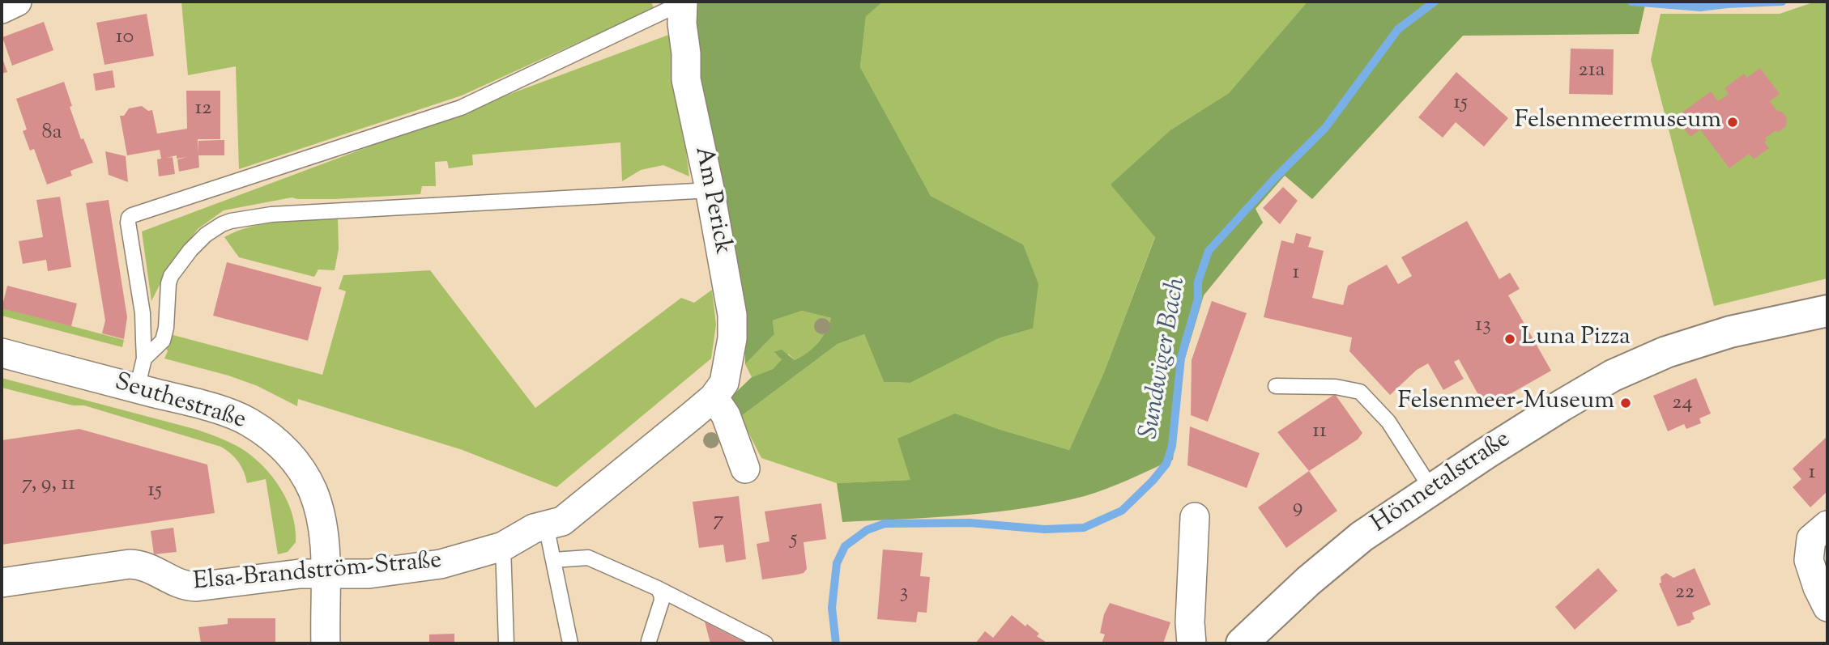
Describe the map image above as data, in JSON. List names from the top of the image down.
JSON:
{
  "streets": {
    "main road": ["Hönnetalstraße"],
    "street": ["Am Perick", "Seuthestraße", "Elsa-Brandström-Straße"]
  },
  "crossings": [
    ["Am Perick", "Elsa-Brandström-Straße"],
    ["Seuthestraße", "Elsa-Brandström-Straße"]
  ],
  "water": ["Sundwiger Bach"],
  "places": ["Felsenmeermuseum", "Luna Pizza", "Felsenmeer-Museum"],
  "house_numbers": [
    "10",
    "21a",
    "15",
    "12",
    "8a",
    "1",
    "13",
    "24",
    "11",
    "1",
    "7, 9, 11",
    "15",
    "9",
    "7",
    "5",
    "3",
    "22"
  ]
}
